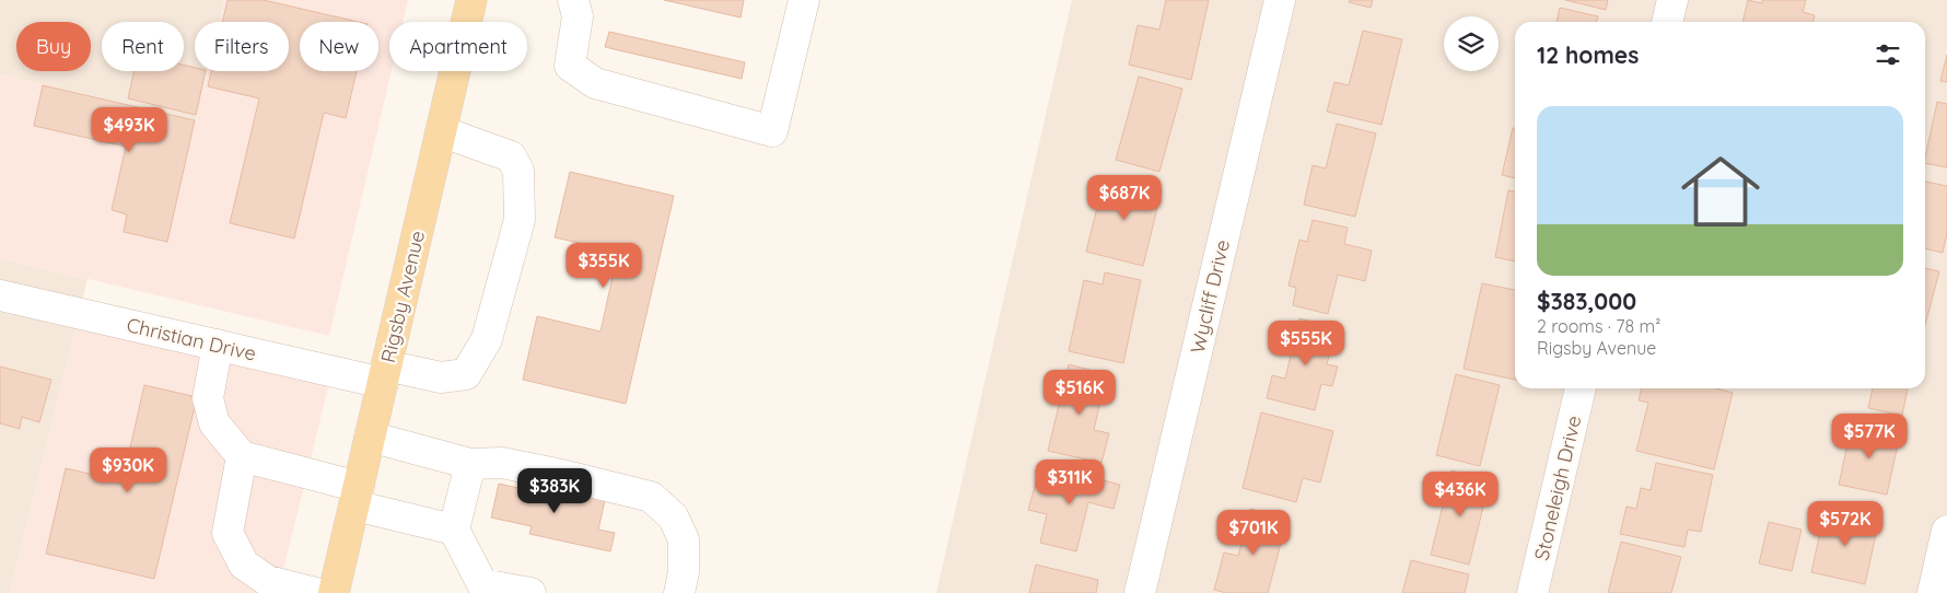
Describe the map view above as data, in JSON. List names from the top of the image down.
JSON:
{
  "streets": {
    "main road": ["Rigsby Avenue"],
    "street": ["Wycliff Drive", "Christian Drive", "Stoneleigh Drive"]
  },
  "crossings": [
    ["Rigsby Avenue", "Christian Drive"]
  ],
  "page": {
    "chip": [
      "Buy",
      "Rent",
      "Filters",
      "New",
      "Apartment"
    ],
    "heading": "12 homes",
    "list": [
      {
        "name": "$383,000",
        "note": "2 rooms · 78 m² · Rigsby Avenue"
      }
    ],
    "price": [
      "$493K",
      "$687K",
      "$355K",
      "$555K",
      "$516K",
      "$577K",
      "$930K",
      "$311K",
      "$383K",
      "$436K",
      "$572K",
      "$701K"
    ]
  }
}
